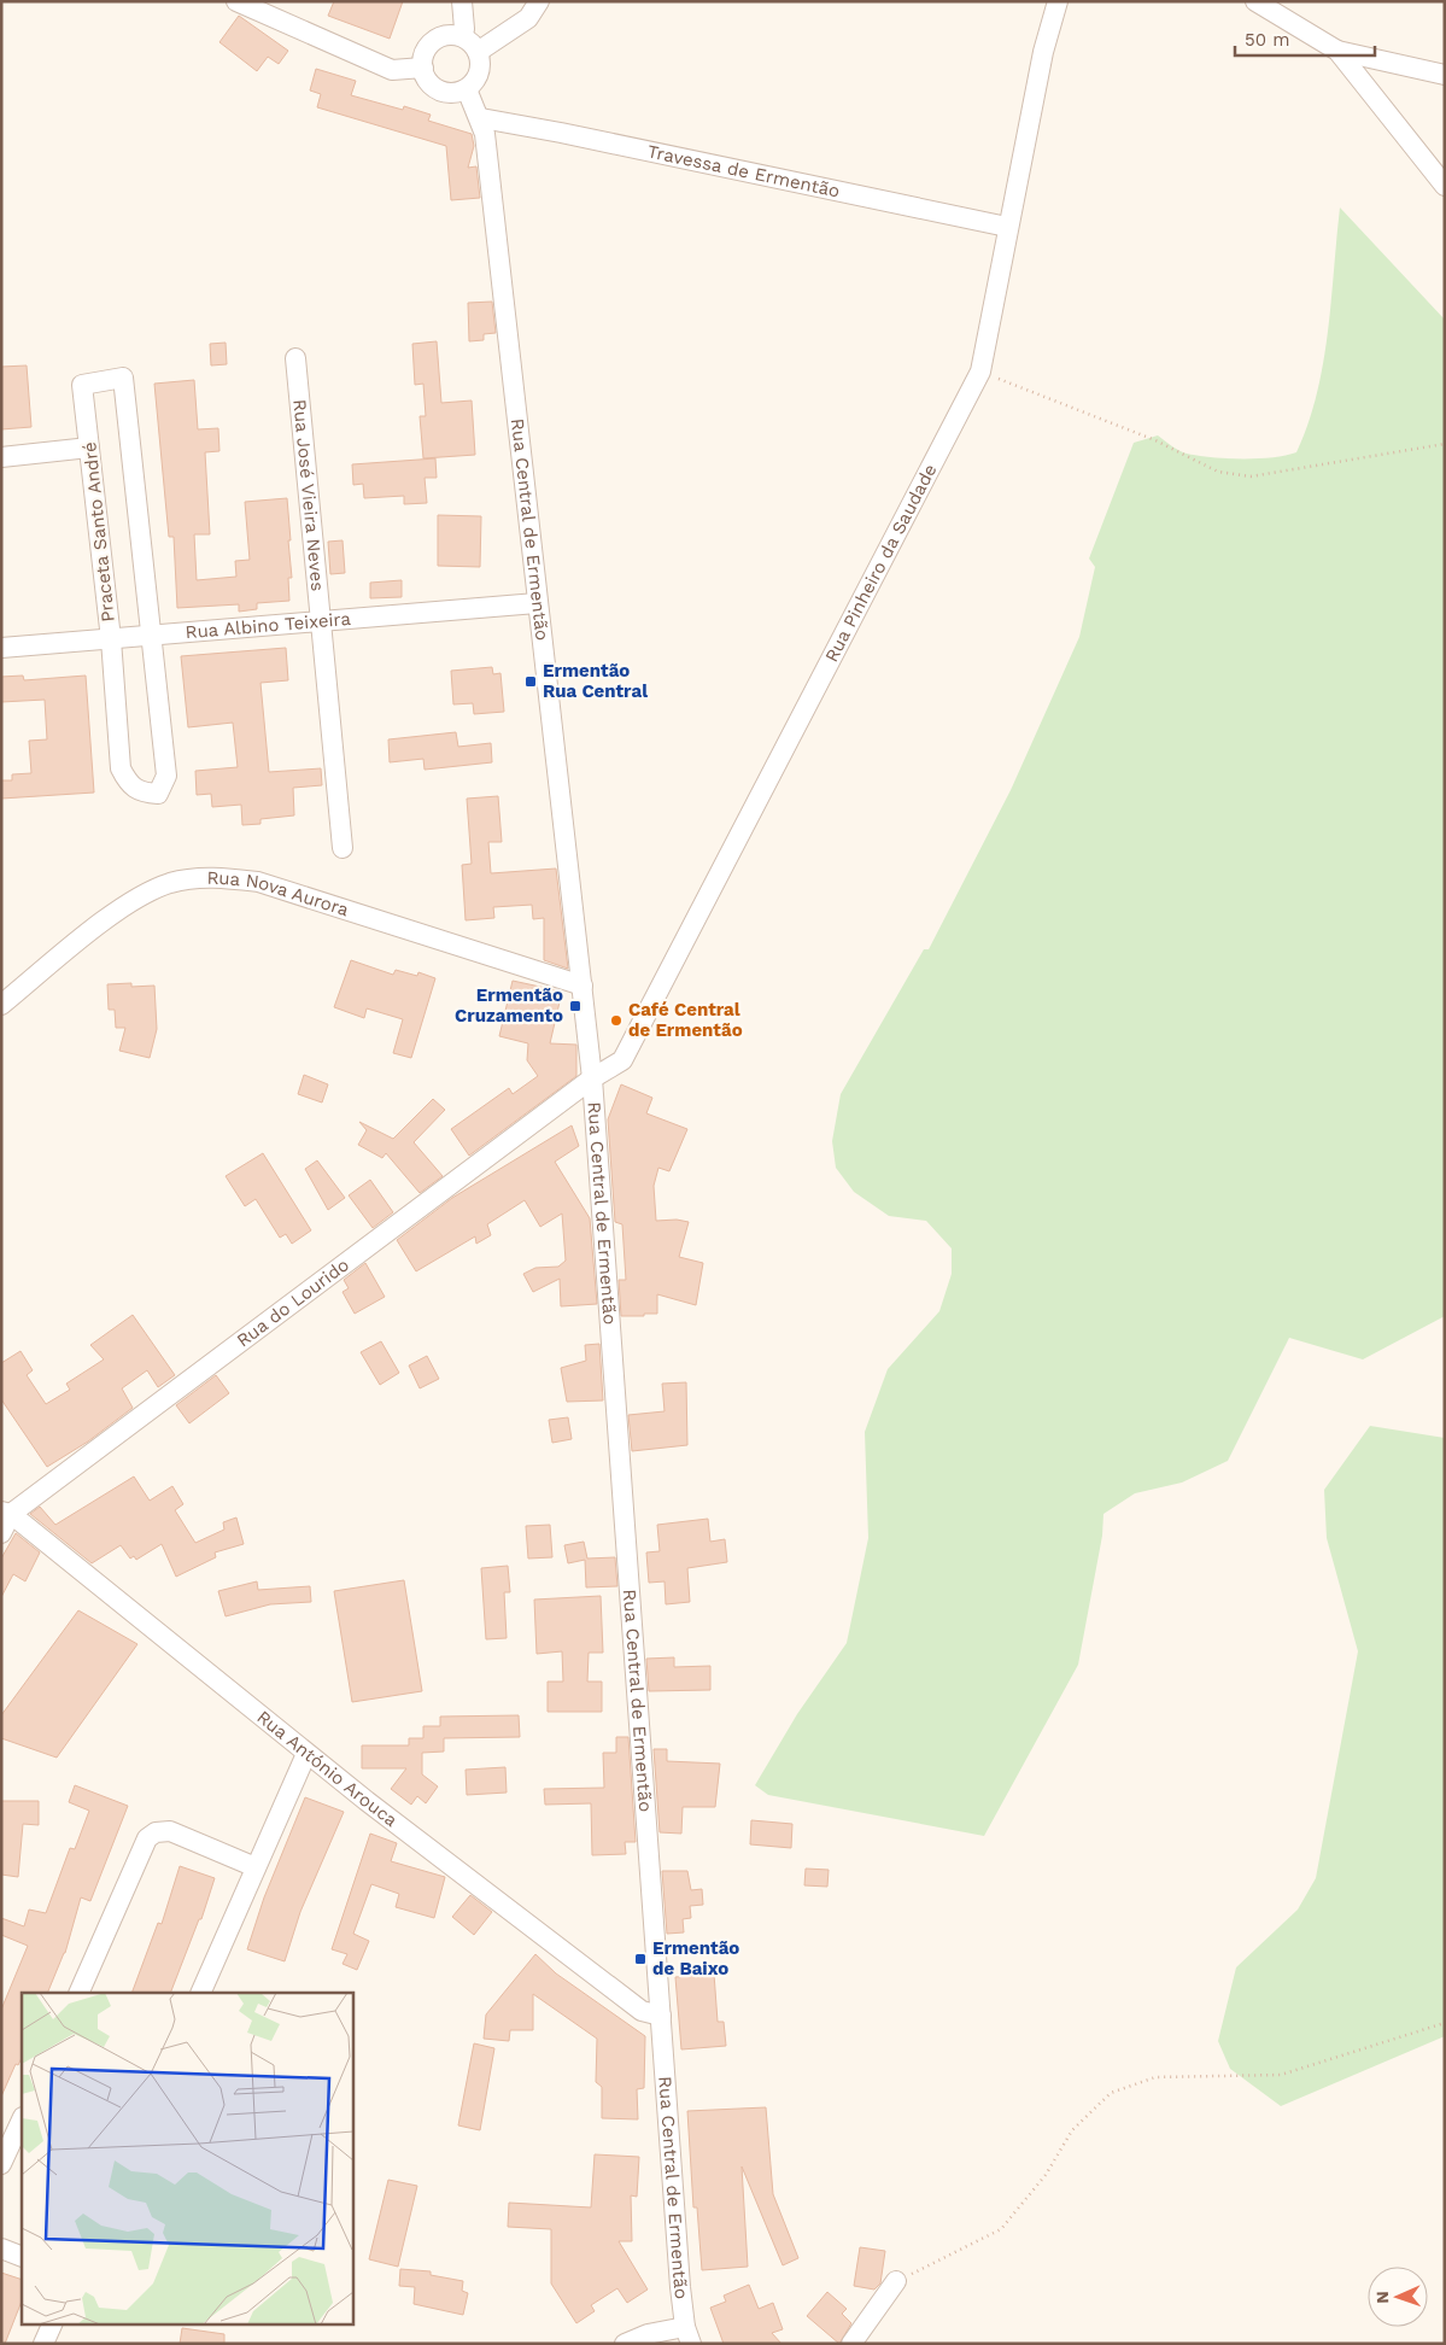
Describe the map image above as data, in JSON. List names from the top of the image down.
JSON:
{
  "streets": {
    "street": [
      "Travessa de Ermentão",
      "Rua José Vieira Neves",
      "Rua Central de Ermentão",
      "Praceta Santo André",
      "Rua Pinheiro da Saudade",
      "Rua Albino Teixeira",
      "Rua Nova Aurora",
      "Rua do Lourido",
      "Rua António Arouca"
    ]
  },
  "crossings": [
    ["Travessa de Ermentão", "Rua Central de Ermentão"],
    ["Travessa de Ermentão", "Rua Pinheiro da Saudade"],
    ["Rua José Vieira Neves", "Rua Albino Teixeira"],
    ["Rua Central de Ermentão", "Rua Pinheiro da Saudade"],
    ["Rua Central de Ermentão", "Rua Albino Teixeira"],
    ["Rua Central de Ermentão", "Rua Nova Aurora"],
    ["Rua Central de Ermentão", "Rua do Lourido"],
    ["Rua Central de Ermentão", "Rua António Arouca"],
    ["Praceta Santo André", "Rua Albino Teixeira"],
    ["Rua Pinheiro da Saudade", "Rua do Lourido"],
    ["Rua do Lourido", "Rua António Arouca"]
  ],
  "places": {
    "transit": ["Ermentão Rua Central", "Ermentão Cruzamento", "Ermentão de Baixo"],
    "other": ["Café Central de Ermentão"]
  },
  "scale_bar": "50 m",
  "north": "left"
}
